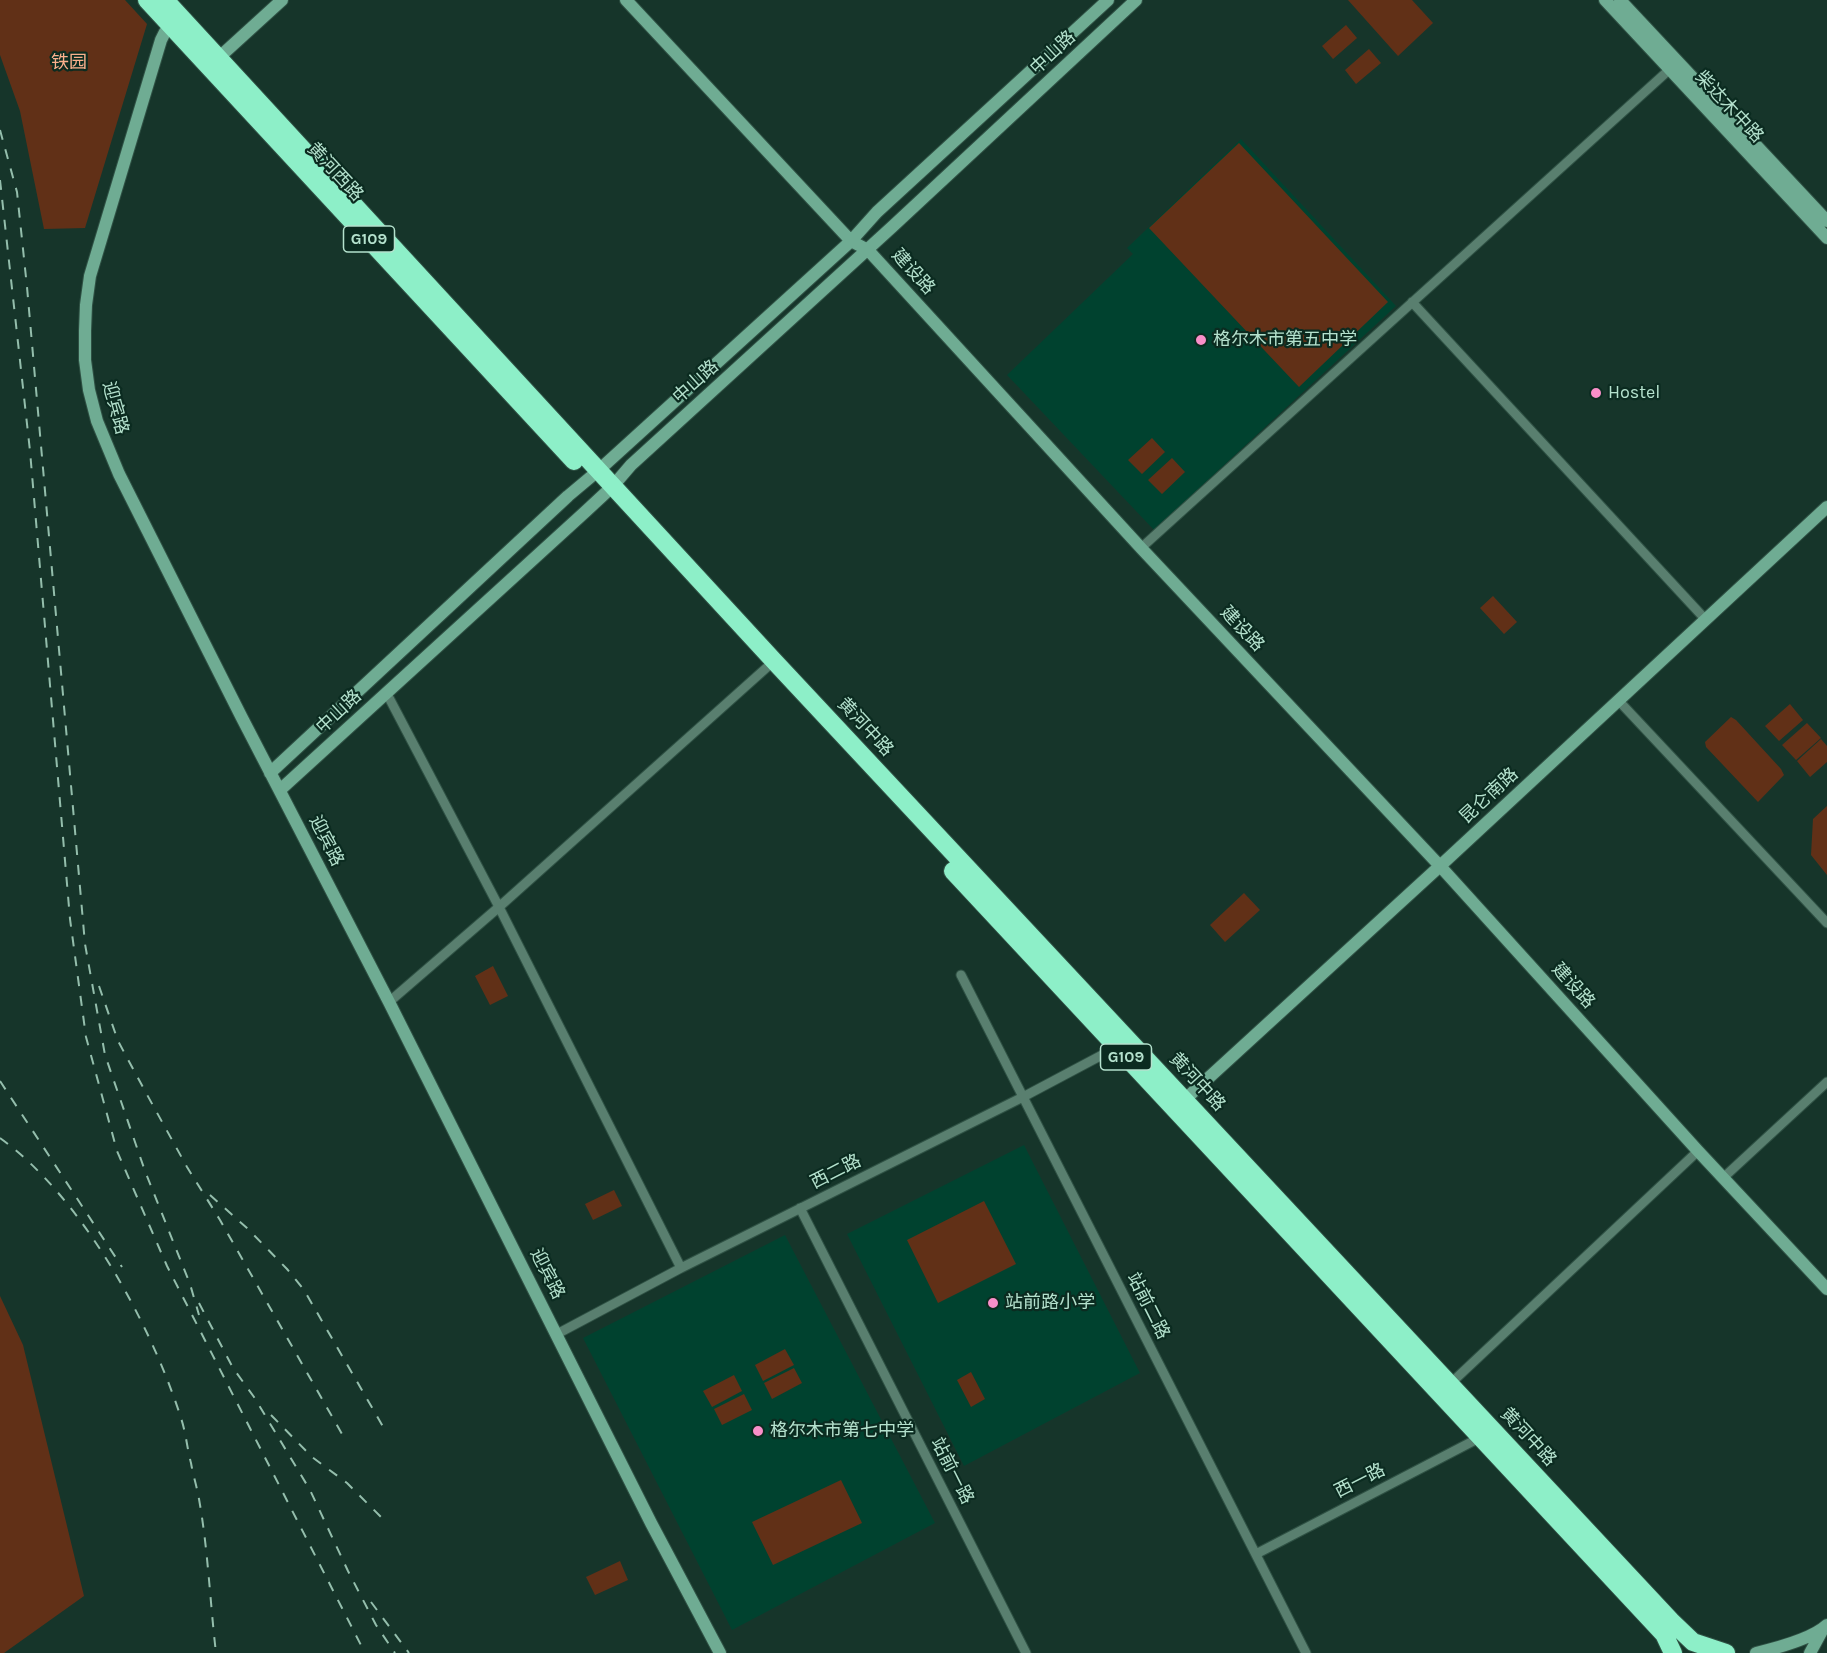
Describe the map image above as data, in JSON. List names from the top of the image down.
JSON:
{
  "streets": {
    "highway": ["黄河西路", "G109", "黄河中路"],
    "main road": [
      "中山路",
      "柴达木中路",
      "建设路",
      "迎宾路",
      "昆仑南路"
    ],
    "street": [
      "西二路",
      "站前二路",
      "站前一路",
      "西一路"
    ]
  },
  "crossings": [
    ["中山路", "黄河西路"],
    ["中山路", "建设路"],
    ["中山路", "迎宾路"],
    ["中山路", "黄河中路"],
    ["黄河西路", "迎宾路"],
    ["黄河西路", "黄河中路"],
    ["建设路", "昆仑南路"],
    ["迎宾路", "西二路"],
    ["黄河中路", "昆仑南路"],
    ["黄河中路", "西二路"],
    ["黄河中路", "西一路"],
    ["西二路", "站前二路"],
    ["西二路", "站前一路"],
    ["站前二路", "西一路"]
  ],
  "parks": ["铁园"],
  "places": [
    "格尔木市第五中学",
    "Hostel",
    "站前路小学",
    "格尔木市第七中学"
  ]
}
